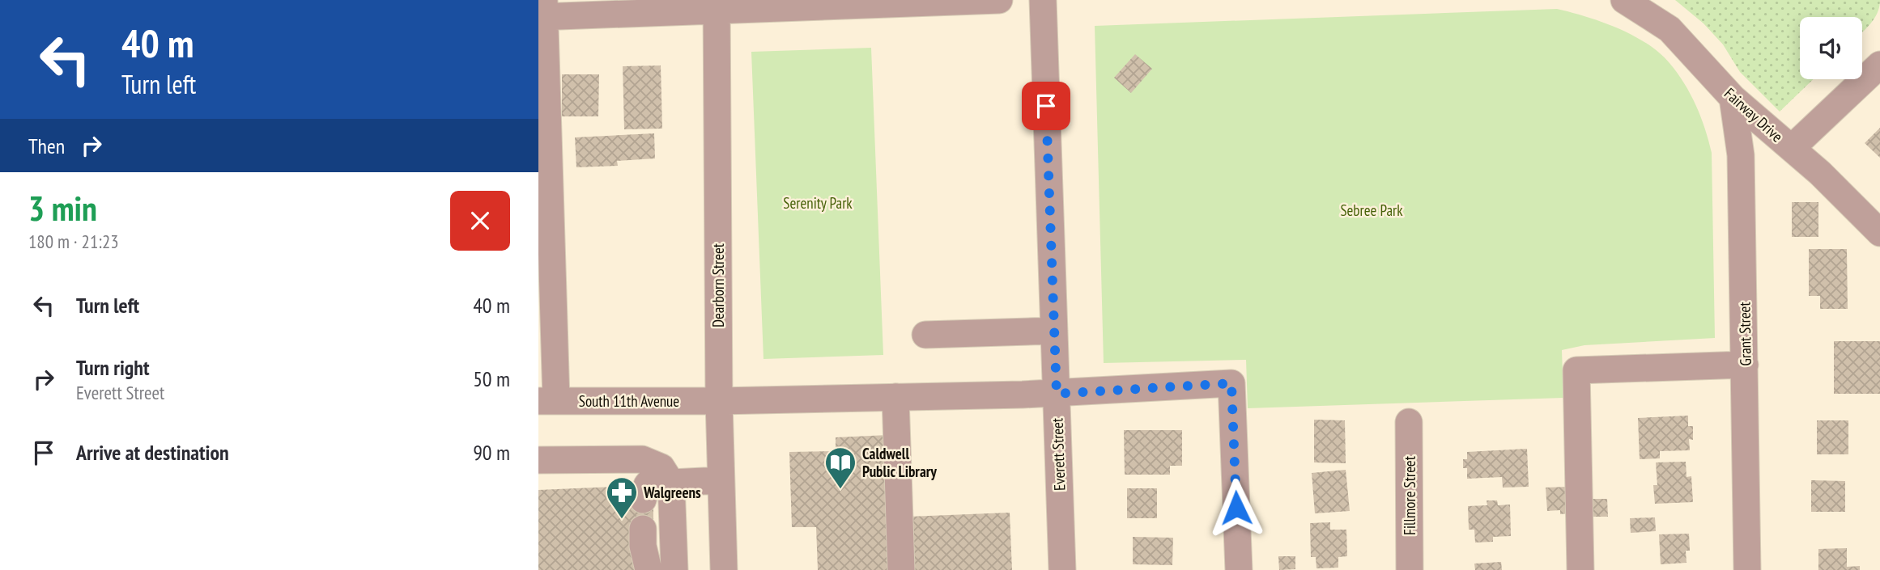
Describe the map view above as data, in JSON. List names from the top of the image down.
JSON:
{
  "streets": {
    "street": [
      "Fairway Drive",
      "Dearborn Street",
      "Grant Street",
      "South 11th Avenue",
      "Everett Street",
      "Fillmore Street"
    ]
  },
  "crossings": [
    ["Fairway Drive", "Grant Street"],
    ["Dearborn Street", "South 11th Avenue"],
    ["South 11th Avenue", "Everett Street"]
  ],
  "parks": ["Serenity Park", "Sebree Park"],
  "places": {
    "library": ["Caldwell Public Library"],
    "pharmacy": ["Walgreens"]
  },
  "page": {
    "turn": ["40 m", "Turn left"],
    "then": "Then",
    "heading": ["3 min", "180 m · 21:23"],
    "list": [
      {
        "name": "Turn left",
        "value": "40 m"
      },
      {
        "name": "Turn right",
        "note": "Everett Street",
        "value": "50 m"
      },
      {
        "name": "Arrive at destination",
        "value": "90 m"
      }
    ]
  }
}
